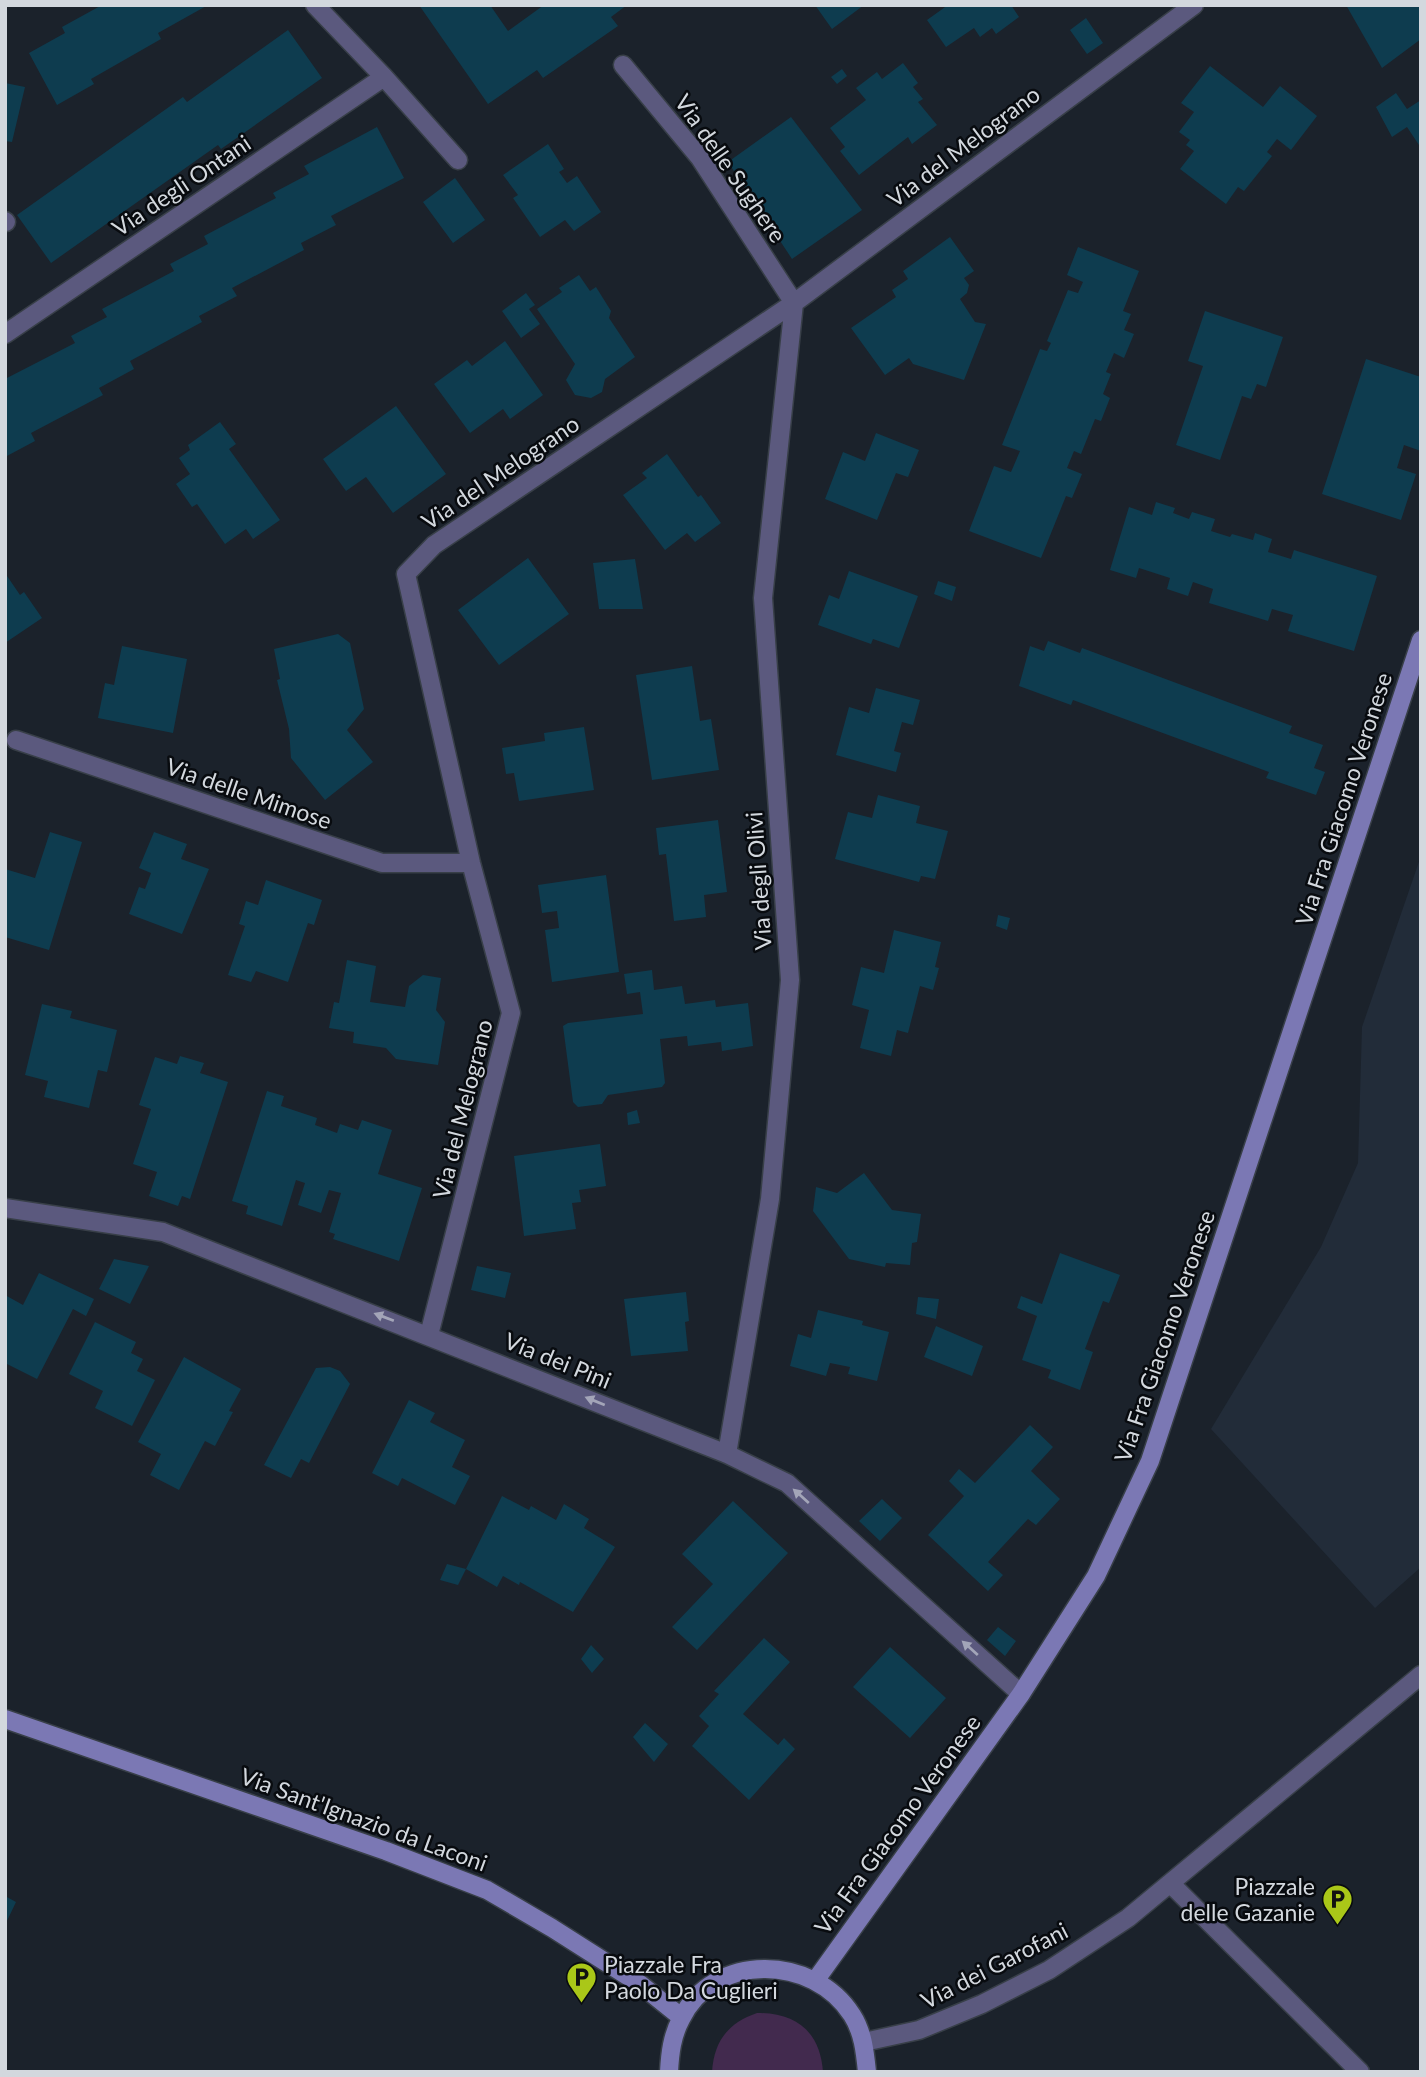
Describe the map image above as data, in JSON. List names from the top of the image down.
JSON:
{
  "streets": {
    "street": [
      "Via del Melograno",
      "Via delle Sughere",
      "Via degli Ontani",
      "Via delle Mimose",
      "Via Fra Giacomo Veronese",
      "Via degli Olivi",
      "Via dei Pini",
      "Via Sant'Ignazio da Laconi",
      "Via dei Garofani"
    ]
  },
  "crossings": [
    ["Via del Melograno", "Via delle Sughere"],
    ["Via del Melograno", "Via delle Mimose"],
    ["Via del Melograno", "Via degli Olivi"],
    ["Via del Melograno", "Via dei Pini"],
    ["Via delle Sughere", "Via degli Olivi"],
    ["Via Fra Giacomo Veronese", "Via dei Pini"],
    ["Via degli Olivi", "Via dei Pini"]
  ],
  "one_way": ["Via dei Pini"],
  "places": {
    "parking": ["Piazzale delle Gazanie", "Piazzale Fra Paolo Da Cuglieri"]
  }
}
